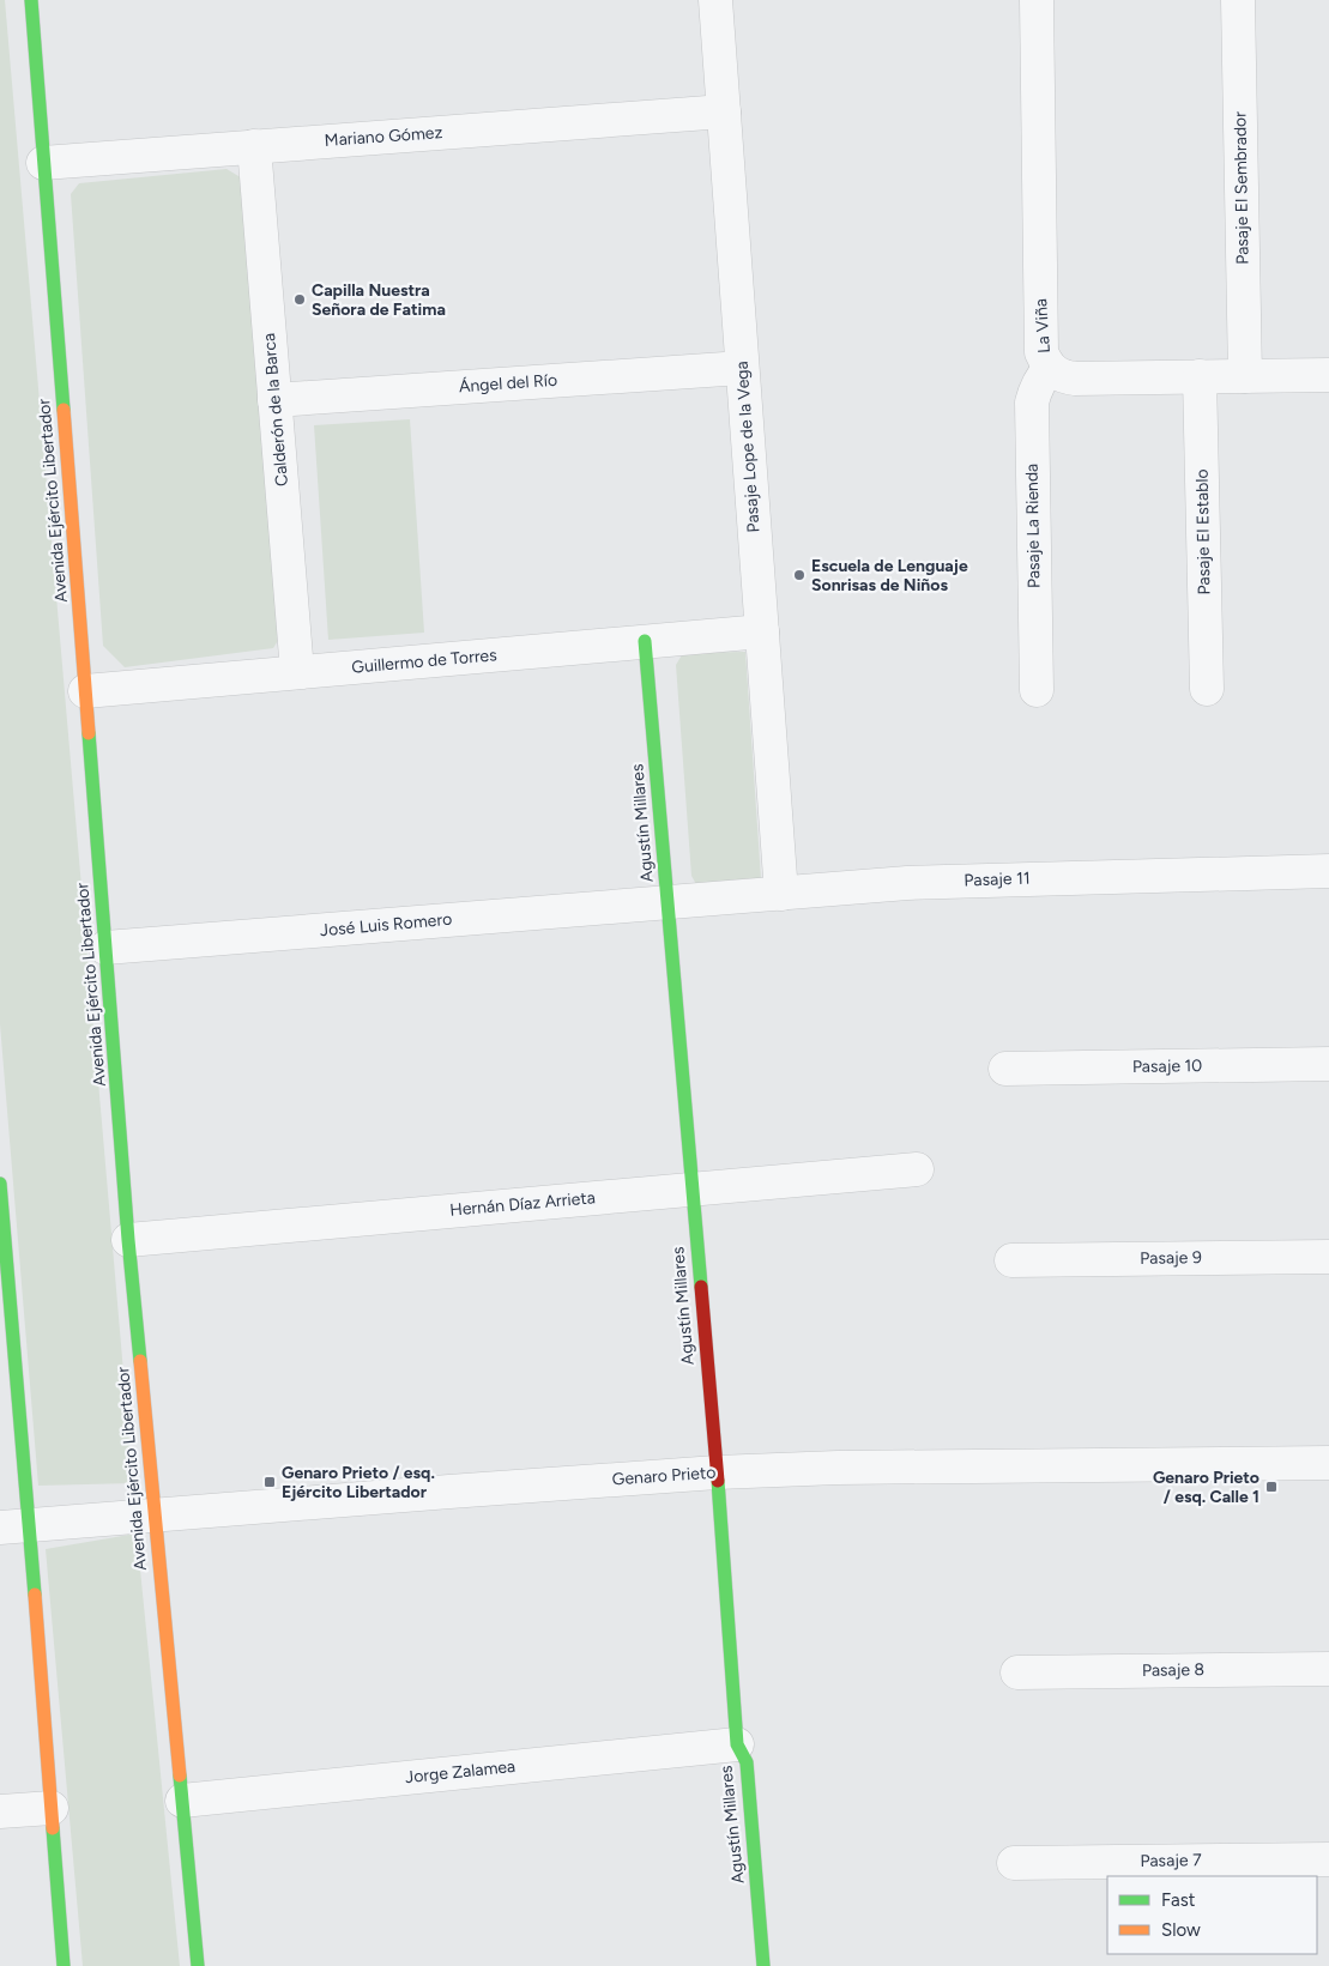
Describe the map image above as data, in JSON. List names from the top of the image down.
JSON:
{
  "streets": {
    "main road": ["Avenida Ejército Libertador", "Agustín Millares"],
    "street": [
      "Mariano Gómez",
      "Pasaje El Sembrador",
      "La Viña",
      "Ángel del Río",
      "Calderón de la Barca",
      "Pasaje Lope de la Vega",
      "Pasaje La Rienda",
      "Pasaje El Establo",
      "Guillermo de Torres",
      "Pasaje 11",
      "José Luis Romero",
      "Pasaje 10",
      "Hernán Díaz Arrieta",
      "Pasaje 9",
      "Genaro Prieto",
      "Pasaje 8",
      "Jorge Zalamea",
      "Pasaje 7"
    ]
  },
  "crossings": [
    ["Mariano Gómez", "Calderón de la Barca"],
    ["Mariano Gómez", "Pasaje Lope de la Vega"],
    ["Mariano Gómez", "Avenida Ejército Libertador"],
    ["Pasaje El Sembrador", "La Viña"],
    ["La Viña", "Pasaje La Rienda"],
    ["La Viña", "Pasaje El Establo"],
    ["Ángel del Río", "Calderón de la Barca"],
    ["Ángel del Río", "Pasaje Lope de la Vega"],
    ["Calderón de la Barca", "Guillermo de Torres"],
    ["Pasaje Lope de la Vega", "Guillermo de Torres"],
    ["Pasaje Lope de la Vega", "Pasaje 11"],
    ["Avenida Ejército Libertador", "Guillermo de Torres"],
    ["Avenida Ejército Libertador", "José Luis Romero"],
    ["Avenida Ejército Libertador", "Hernán Díaz Arrieta"],
    ["Avenida Ejército Libertador", "Genaro Prieto"],
    ["Avenida Ejército Libertador", "Jorge Zalamea"],
    ["Guillermo de Torres", "Agustín Millares"],
    ["Agustín Millares", "Pasaje 11"],
    ["Agustín Millares", "José Luis Romero"],
    ["Agustín Millares", "Hernán Díaz Arrieta"],
    ["Agustín Millares", "Genaro Prieto"],
    ["Agustín Millares", "Jorge Zalamea"],
    ["Pasaje 11", "José Luis Romero"]
  ],
  "places": {
    "other": ["Capilla Nuestra Señora de Fatima", "Escuela de Lenguaje Sonrisas de Niños"],
    "transit": ["Genaro Prieto / esq. Ejército Libertador", "Genaro Prieto / esq. Calle 1"]
  },
  "legend": ["Fast", "Slow"]
}
